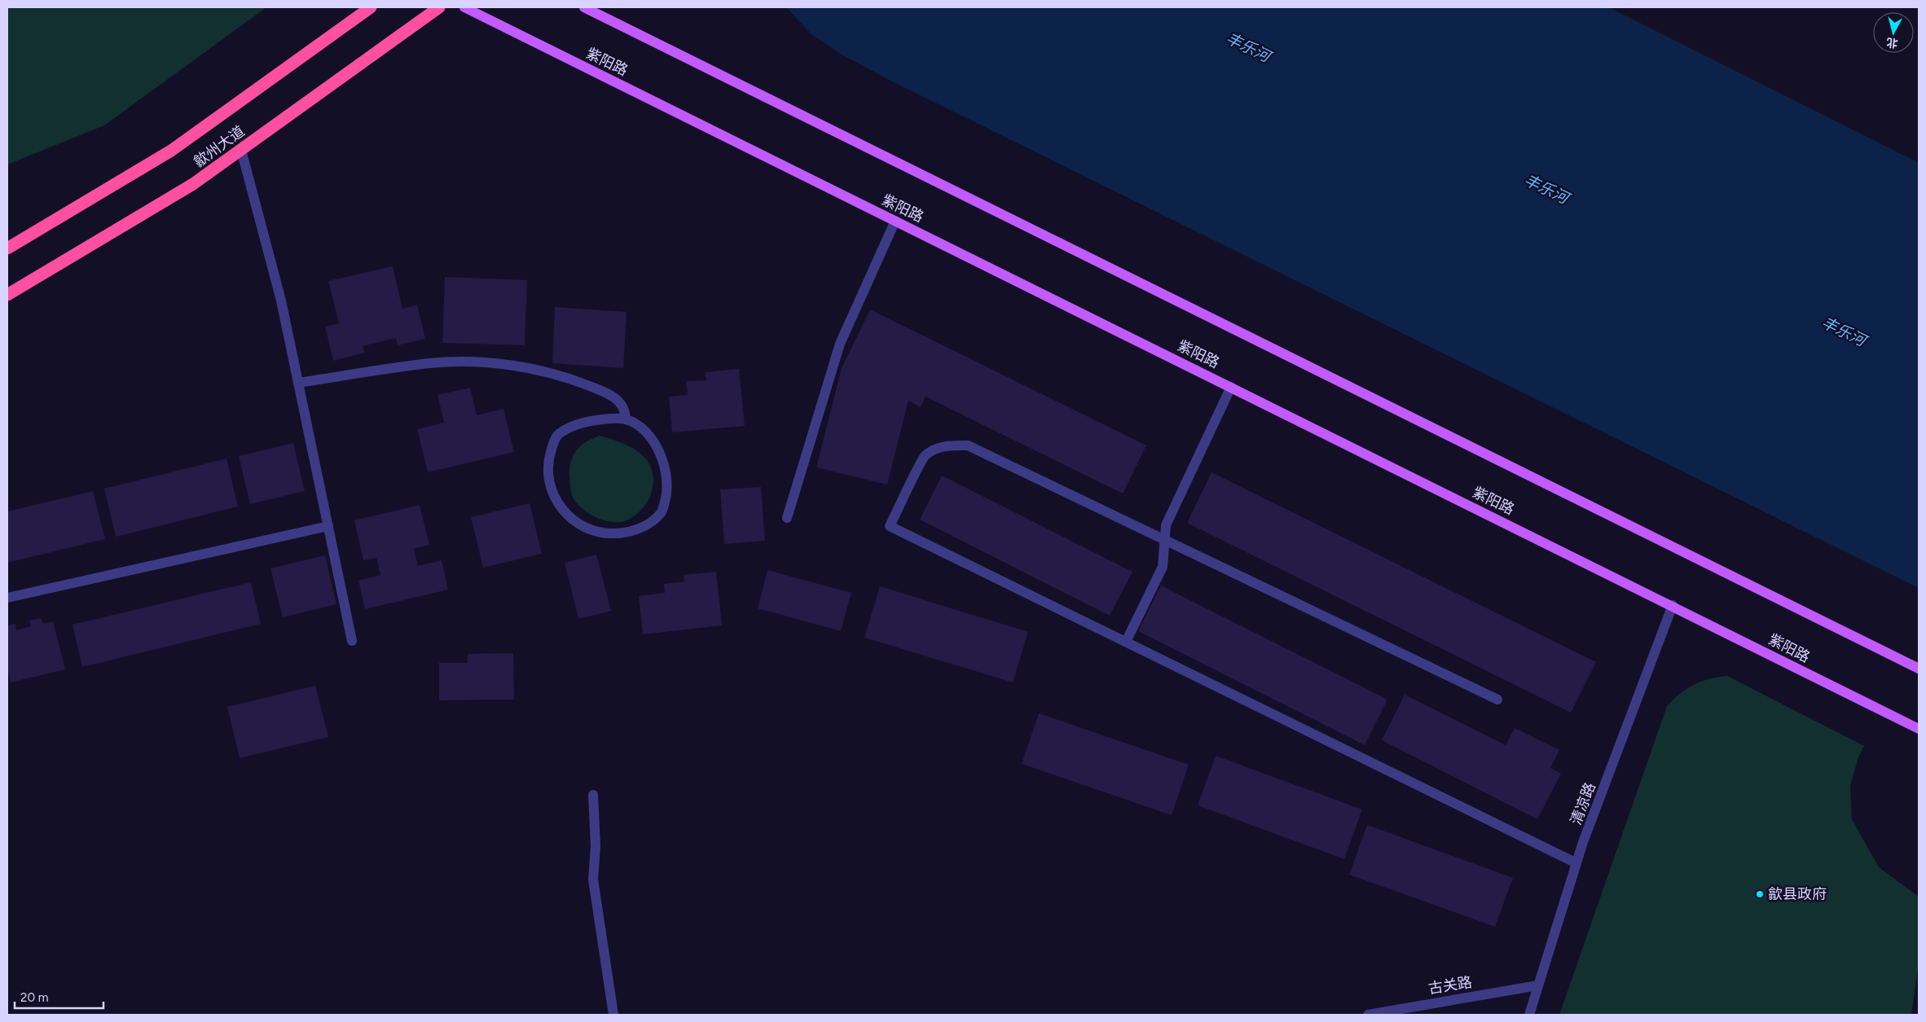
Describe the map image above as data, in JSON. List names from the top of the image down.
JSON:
{
  "streets": {
    "highway": ["歙州大道"],
    "main road": ["紫阳路"],
    "street": ["清凉路", "古关路"]
  },
  "crossings": [
    ["紫阳路", "清凉路"],
    ["清凉路", "古关路"]
  ],
  "water": ["丰乐河"],
  "places": ["歙县政府"],
  "scale_bar": "20 m",
  "north": "bottom"
}
